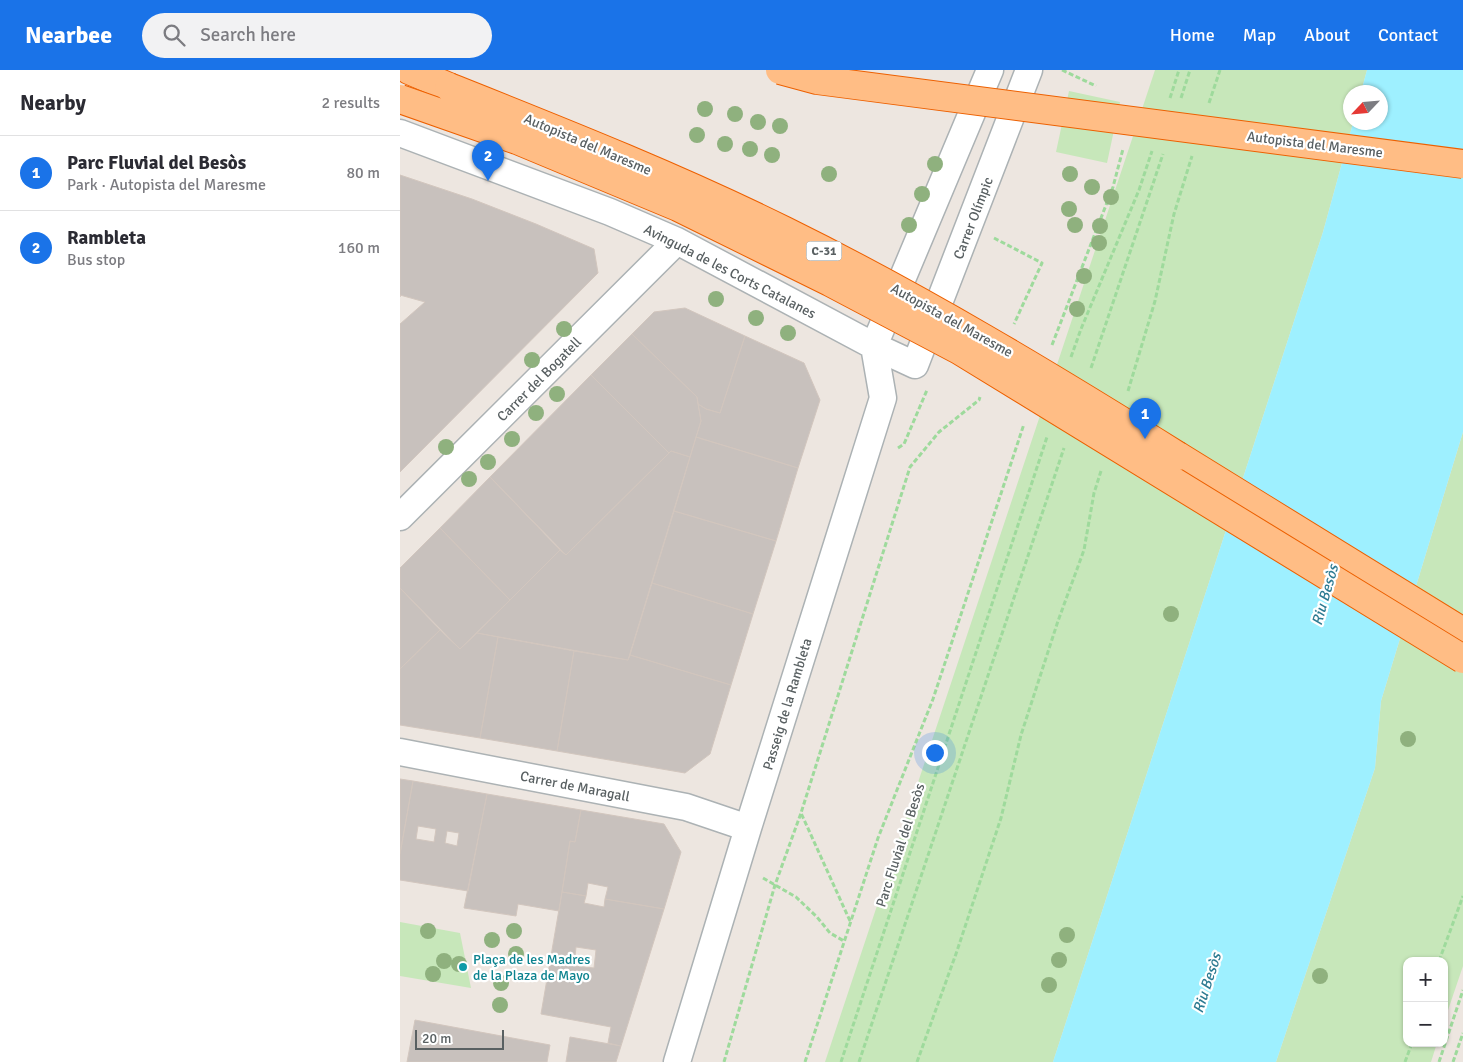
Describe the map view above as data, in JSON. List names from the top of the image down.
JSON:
{
  "streets": {
    "highway": ["Autopista del Maresme", "C-31"],
    "street": [
      "Carrer Olímpic",
      "Avinguda de les Corts Catalanes",
      "Carrer del Bogatell",
      "Passeig de la Rambleta",
      "Carrer de Maragall"
    ],
    "path": ["Parc Fluvial del Besòs"]
  },
  "crossings": [
    ["Autopista del Maresme", "C-31"],
    ["Carrer Olímpic", "Avinguda de les Corts Catalanes"],
    ["Avinguda de les Corts Catalanes", "Carrer del Bogatell"],
    ["Avinguda de les Corts Catalanes", "Passeig de la Rambleta"],
    ["Passeig de la Rambleta", "Carrer de Maragall"]
  ],
  "water": ["Riu Besòs"],
  "places": ["Plaça de les Madres de la Plaza de Mayo"],
  "scale_bar": "20 m",
  "north": "bottom left",
  "page": {
    "header": "Nearbee",
    "search": "Search here",
    "nav": [
      "Home",
      "Map",
      "About",
      "Contact"
    ],
    "heading": ["Nearby", "2 results"],
    "list": [
      {
        "mark": "1",
        "name": "Parc Fluvial del Besòs",
        "note": "Park · Autopista del Maresme",
        "value": "80 m"
      },
      {
        "mark": "2",
        "name": "Rambleta",
        "note": "Bus stop",
        "value": "160 m"
      }
    ],
    "pins": ["2", "1"],
    "map_buttons": ["+", "−"],
    "scale": "20 m"
  }
}
